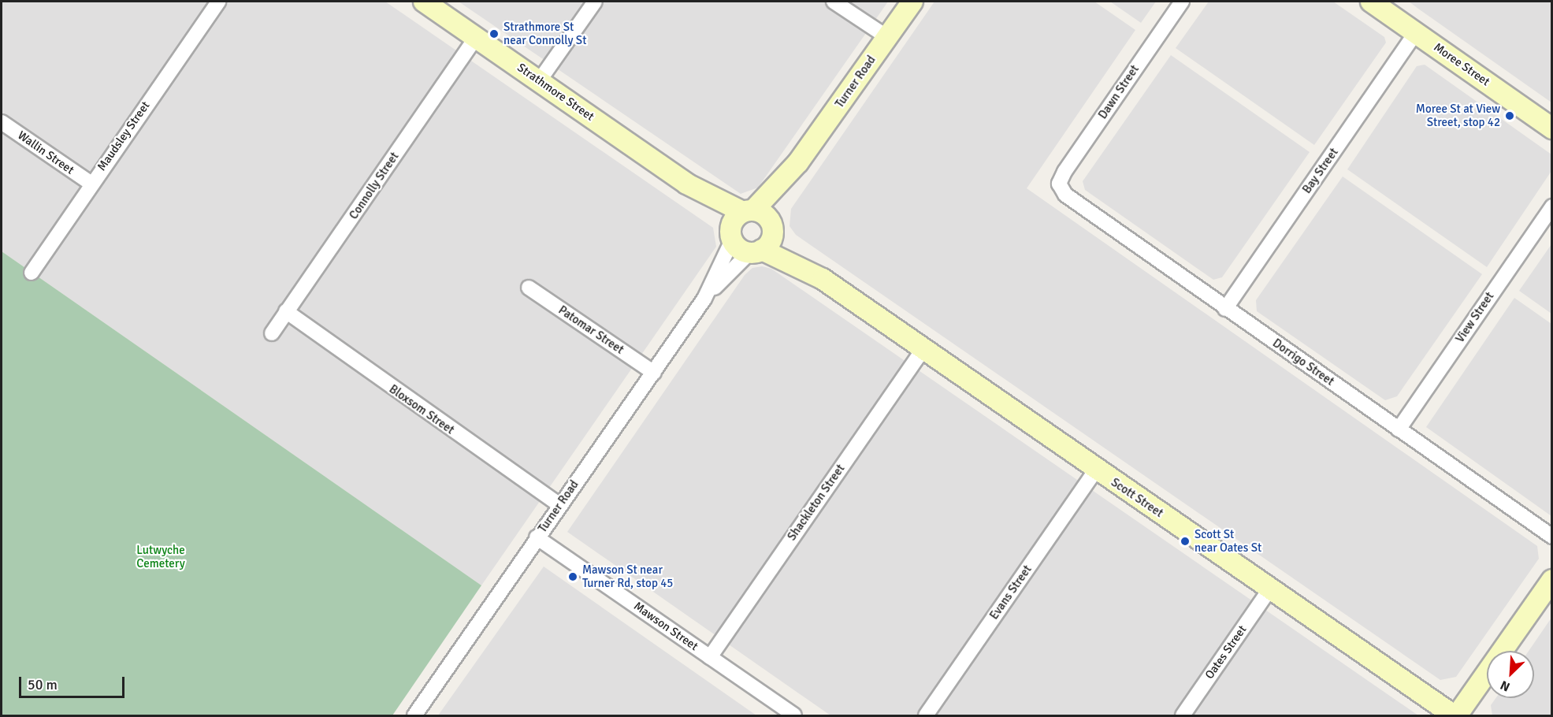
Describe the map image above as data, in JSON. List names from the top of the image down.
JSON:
{
  "streets": {
    "street": [
      "Moree Street",
      "Turner Road",
      "Strathmore Street",
      "Dawn Street",
      "Maudsley Street",
      "Wallin Street",
      "Bay Street",
      "Connolly Street",
      "View Street",
      "Patomar Street",
      "Dorrigo Street",
      "Bloxsom Street",
      "Scott Street",
      "Shackleton Street",
      "Evans Street",
      "Mawson Street",
      "Oates Street"
    ]
  },
  "crossings": [
    ["Moree Street", "Bay Street"],
    ["Turner Road", "Strathmore Street"],
    ["Turner Road", "Patomar Street"],
    ["Turner Road", "Bloxsom Street"],
    ["Turner Road", "Scott Street"],
    ["Turner Road", "Mawson Street"],
    ["Strathmore Street", "Connolly Street"],
    ["Dawn Street", "Dorrigo Street"],
    ["Maudsley Street", "Wallin Street"],
    ["Bay Street", "Dorrigo Street"],
    ["Connolly Street", "Bloxsom Street"],
    ["View Street", "Dorrigo Street"],
    ["Scott Street", "Shackleton Street"],
    ["Scott Street", "Evans Street"],
    ["Scott Street", "Oates Street"],
    ["Shackleton Street", "Mawson Street"]
  ],
  "parks": ["Lutwyche Cemetery"],
  "places": [
    "Strathmore St near Connolly St",
    "Moree St at View Street, stop 42",
    "Scott St near Oates St",
    "Mawson St near Turner Rd, stop 45"
  ],
  "scale_bar": "50 m",
  "north": "bottom left"
}
